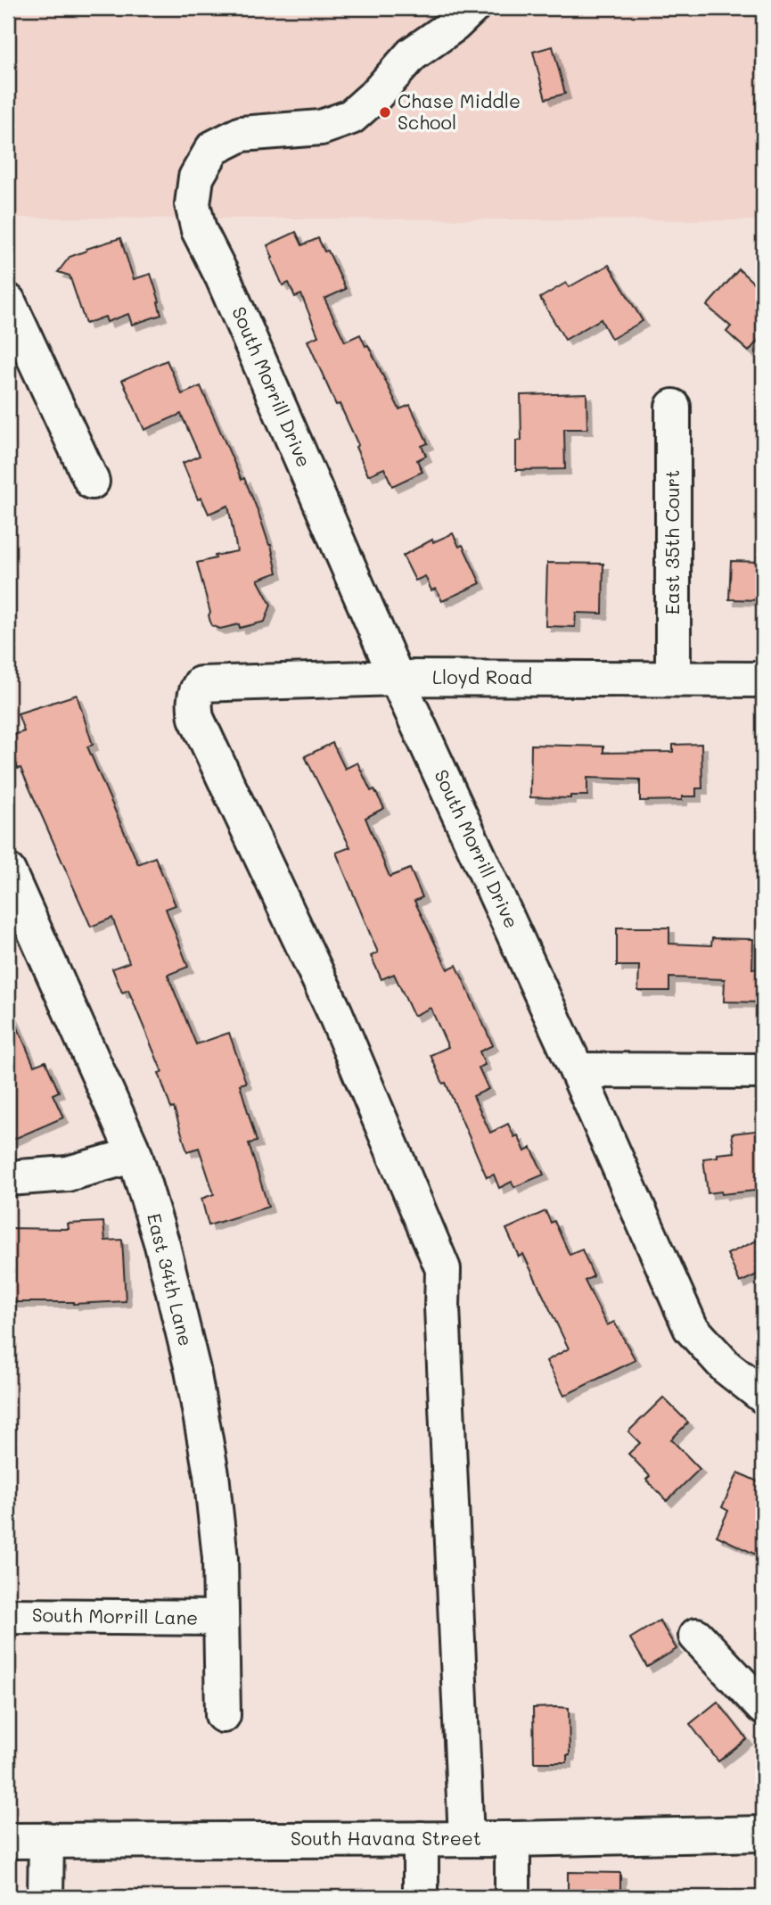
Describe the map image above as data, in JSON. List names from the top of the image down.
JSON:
{
  "streets": {
    "street": [
      "South Morrill Drive",
      "East 35th Court",
      "Lloyd Road",
      "East 34th Lane",
      "South Morrill Lane",
      "South Havana Street"
    ]
  },
  "crossings": [
    ["South Morrill Drive", "Lloyd Road"],
    ["East 35th Court", "Lloyd Road"],
    ["Lloyd Road", "South Havana Street"],
    ["East 34th Lane", "South Morrill Lane"]
  ],
  "places": ["Chase Middle School"]
}
